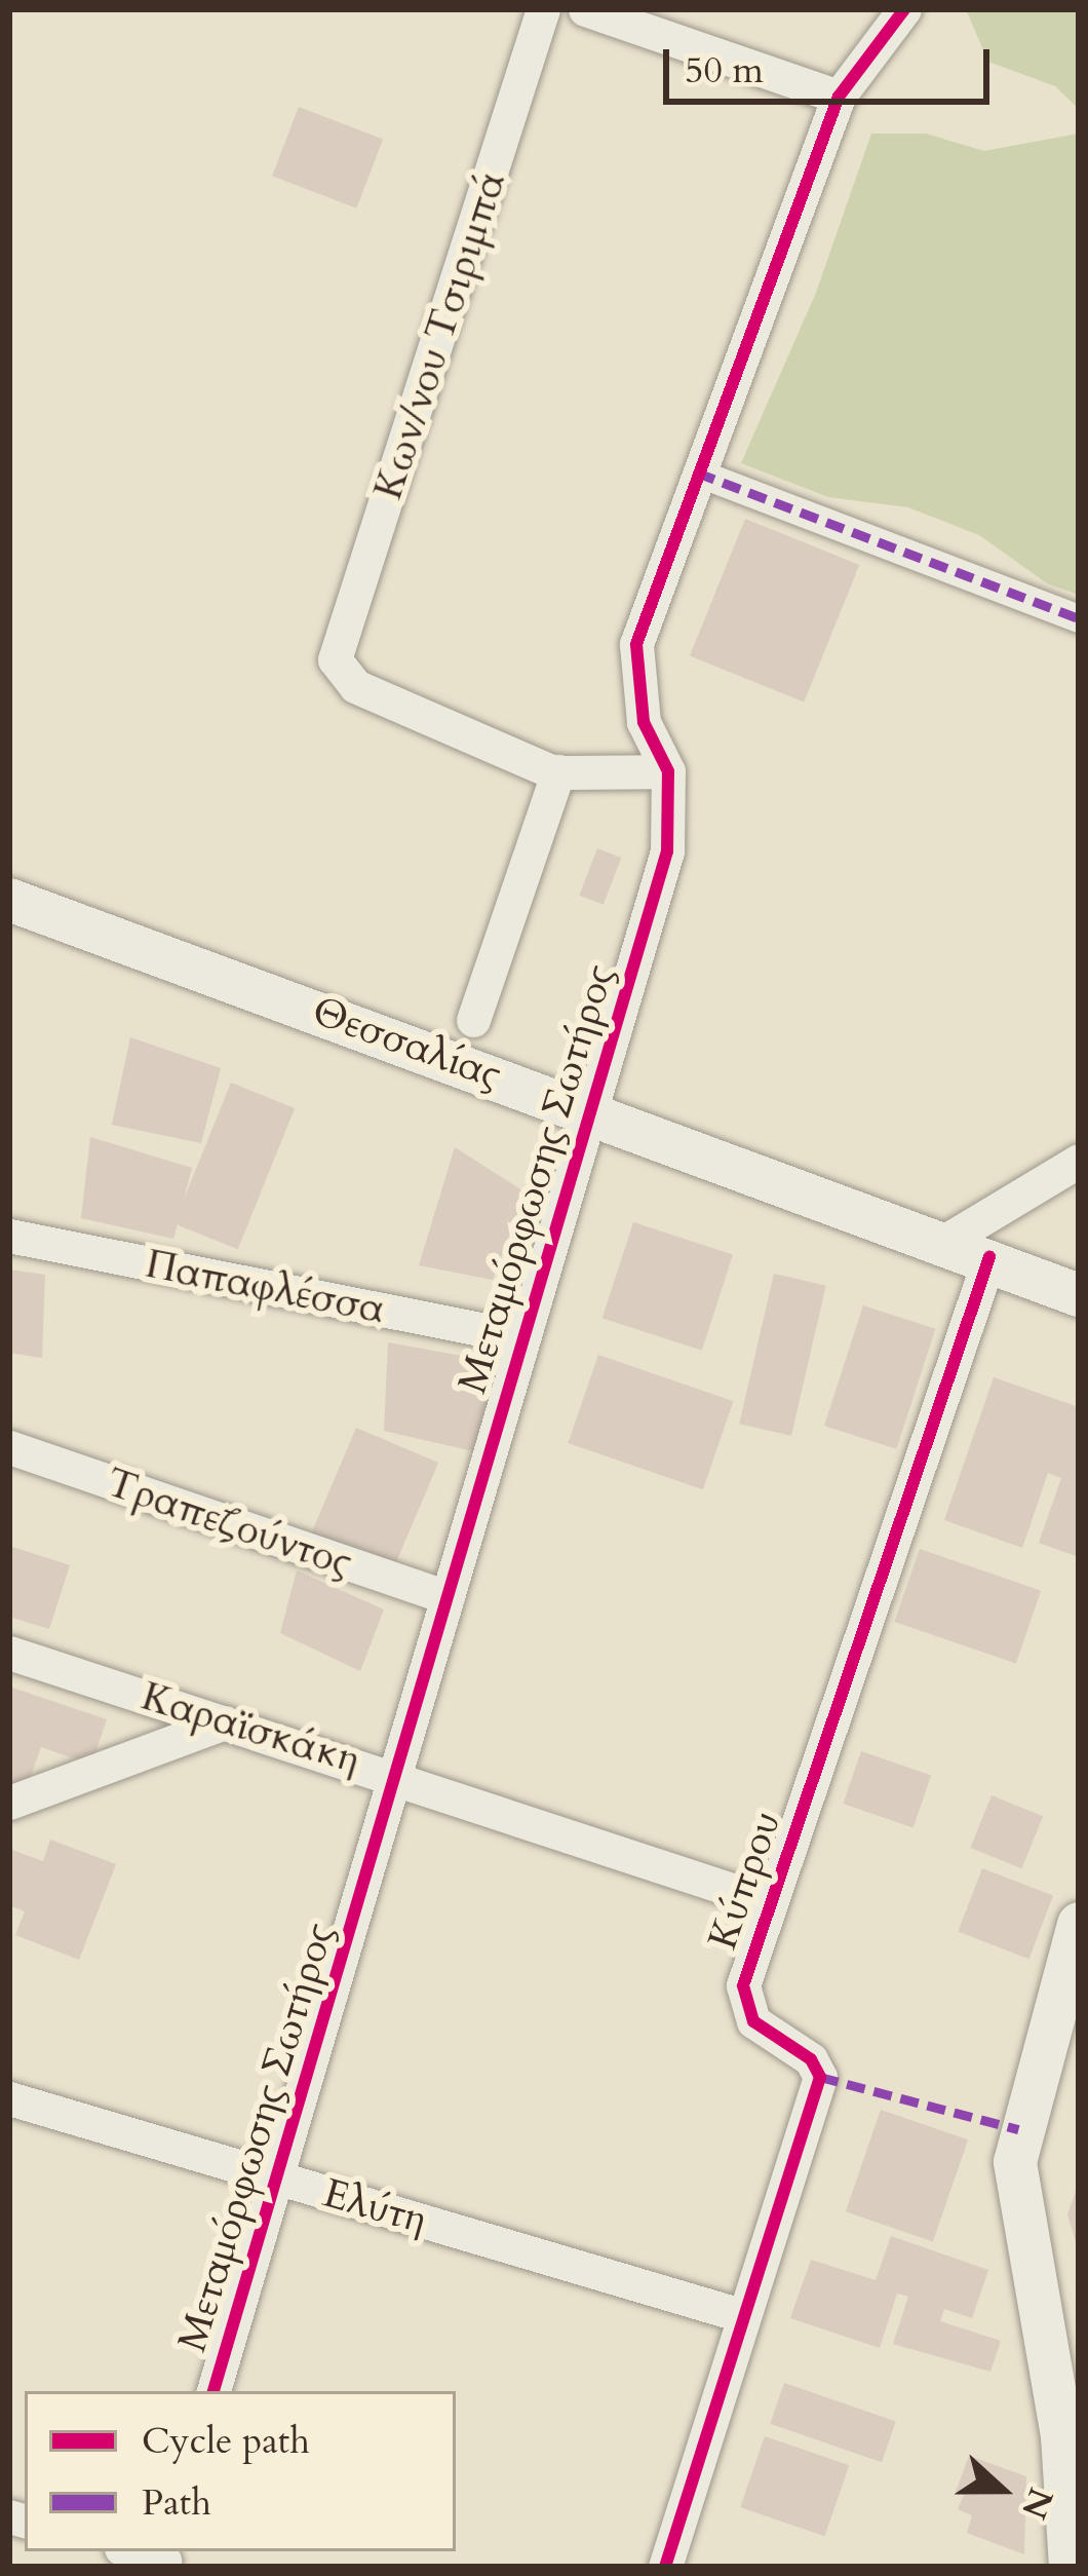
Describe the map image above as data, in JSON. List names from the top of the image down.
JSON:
{
  "streets": {
    "street": [
      "Κων/νου Τσιριμπά",
      "Θεσσαλίας",
      "Μεταμόρφωσης Σωτήρος",
      "Παπαφλέσσα",
      "Τραπεζούντος",
      "Καραϊσκάκη",
      "Κύπρου",
      "Ελύτη"
    ]
  },
  "crossings": [
    ["Θεσσαλίας", "Μεταμόρφωσης Σωτήρος"],
    ["Θεσσαλίας", "Κύπρου"],
    ["Μεταμόρφωσης Σωτήρος", "Παπαφλέσσα"],
    ["Μεταμόρφωσης Σωτήρος", "Τραπεζούντος"],
    ["Μεταμόρφωσης Σωτήρος", "Καραϊσκάκη"],
    ["Μεταμόρφωσης Σωτήρος", "Ελύτη"],
    ["Καραϊσκάκη", "Κύπρου"],
    ["Κύπρου", "Ελύτη"]
  ],
  "legend": ["Cycle path", "Path"],
  "scale_bar": "50 m",
  "north": "right"
}
